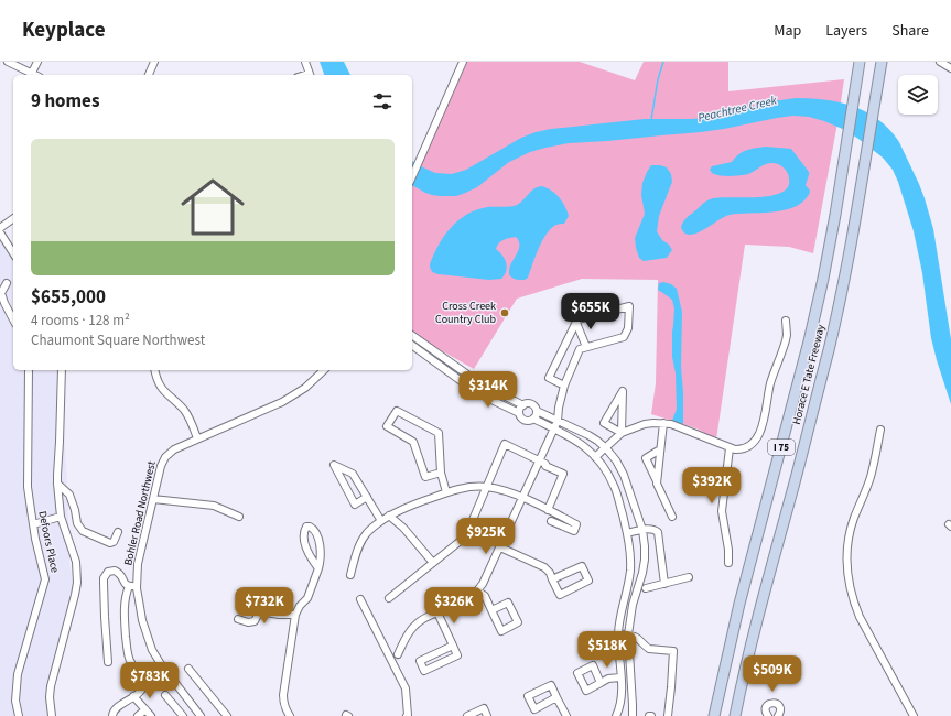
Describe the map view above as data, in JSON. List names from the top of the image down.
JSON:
{
  "streets": {
    "highway": ["Horace E Tate Freeway", "I 75"],
    "street": ["Bohler Road Northwest", "Defoors Place"]
  },
  "water": ["Peachtree Creek"],
  "places": ["Cross Creek Country Club"],
  "page": {
    "header": "Keyplace",
    "nav": ["Map", "Layers", "Share"],
    "heading": "9 homes",
    "list": [
      {
        "name": "$655,000",
        "note": "4 rooms · 128 m² · Chaumont Square Northwest"
      }
    ],
    "price": [
      "$655K",
      "$314K",
      "$392K",
      "$925K",
      "$732K",
      "$326K",
      "$518K",
      "$509K",
      "$783K"
    ]
  }
}
